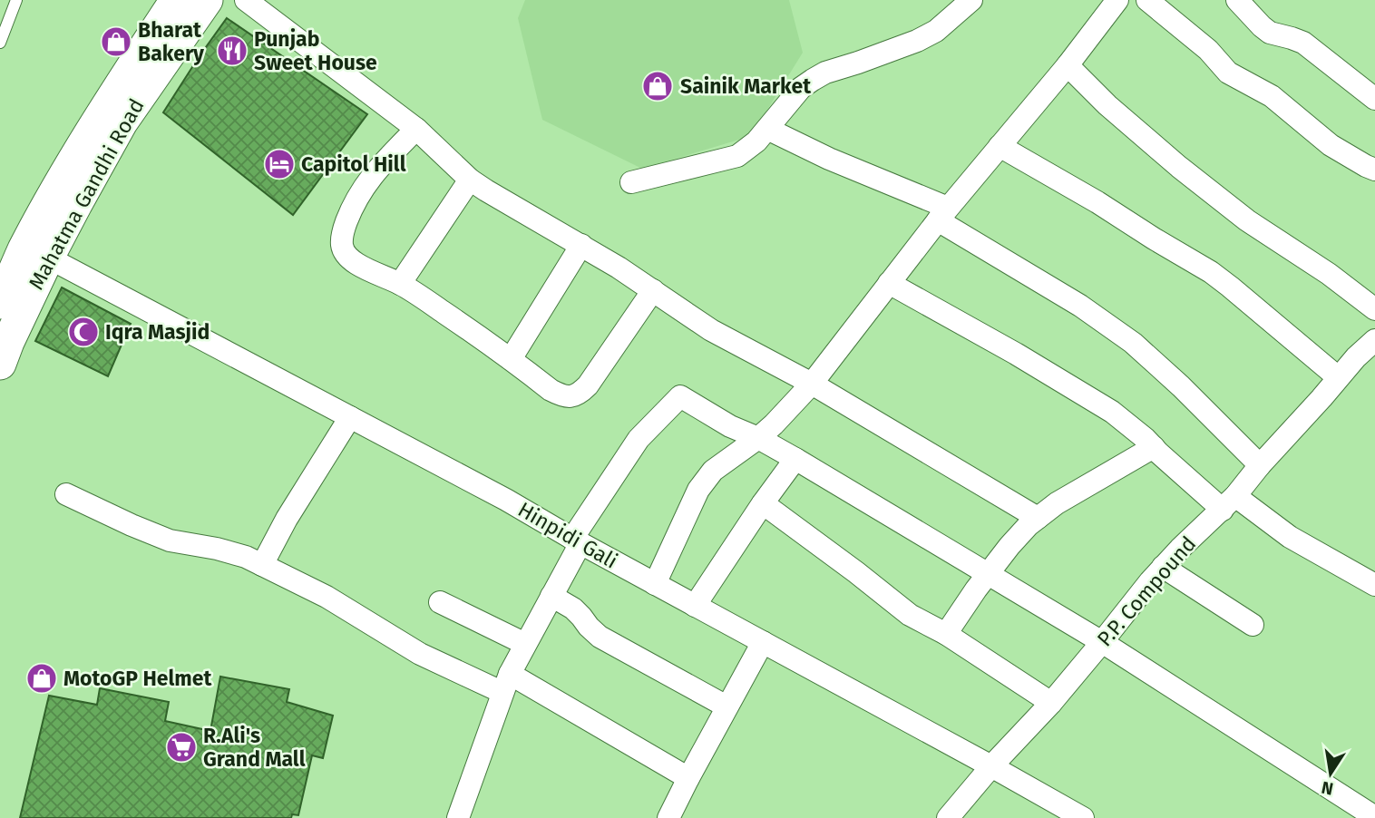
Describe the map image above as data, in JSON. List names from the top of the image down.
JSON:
{
  "streets": {
    "main road": ["Mahatma Gandhi Road"],
    "street": ["Hinpidi Gali", "P.P. Compound"]
  },
  "crossings": [
    ["Mahatma Gandhi Road", "Hinpidi Gali"],
    ["Hinpidi Gali", "P.P. Compound"]
  ],
  "places": {
    "shop": ["Bharat Bakery", "Sainik Market", "MotoGP Helmet"],
    "restaurant": ["Punjab Sweet House"],
    "hotel": ["Capitol Hill"],
    "mosque": ["Iqra Masjid"],
    "supermarket": ["R.Ali's Grand Mall"]
  },
  "north": "bottom"
}
